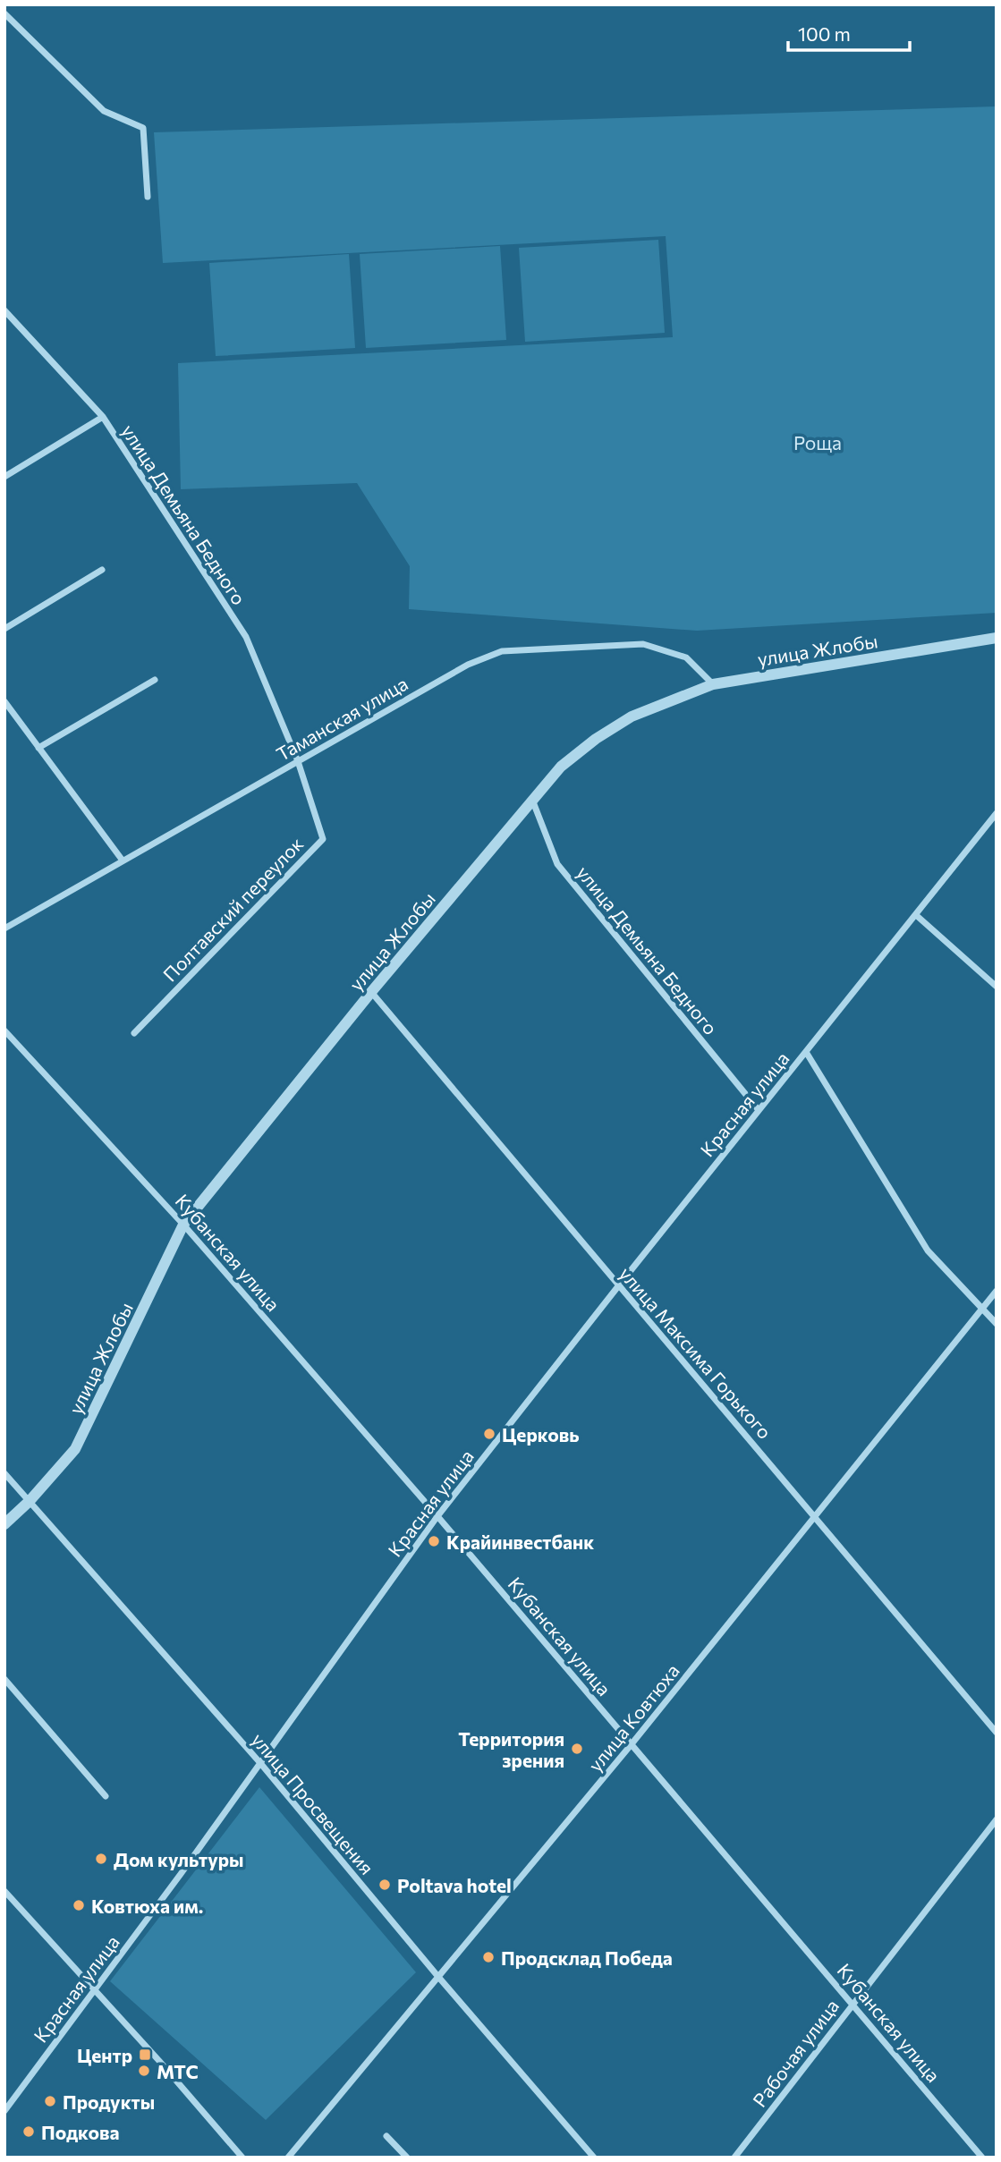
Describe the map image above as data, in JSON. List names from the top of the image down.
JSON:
{
  "streets": {
    "street": [
      "улица Демьяна Бедного",
      "улица Жлобы",
      "Таманская улица",
      "Полтавский переулок",
      "Красная улица",
      "Кубанская улица",
      "улица Максима Горького",
      "улица Ковтюха",
      "улица Просвещения",
      "Рабочая улица"
    ]
  },
  "crossings": [
    ["улица Демьяна Бедного", "улица Жлобы"],
    ["улица Демьяна Бедного", "Таманская улица"],
    ["улица Демьяна Бедного", "Полтавский переулок"],
    ["улица Демьяна Бедного", "Красная улица"],
    ["улица Жлобы", "Таманская улица"],
    ["улица Жлобы", "Кубанская улица"],
    ["улица Жлобы", "улица Максима Горького"],
    ["улица Жлобы", "улица Просвещения"],
    ["Таманская улица", "Полтавский переулок"],
    ["Красная улица", "Кубанская улица"],
    ["Красная улица", "улица Максима Горького"],
    ["Красная улица", "улица Просвещения"],
    ["Кубанская улица", "улица Ковтюха"],
    ["Кубанская улица", "Рабочая улица"],
    ["улица Максима Горького", "улица Ковтюха"],
    ["улица Ковтюха", "улица Просвещения"]
  ],
  "parks": ["Роща"],
  "places": {
    "other": [
      "Церковь",
      "Крайинвестбанк",
      "Территория зрения",
      "Дом культуры",
      "Poltava hotel",
      "Ковтюха им.",
      "Продсклад Победа",
      "МТС",
      "Продукты",
      "Подкова"
    ],
    "transit": ["Центр"]
  },
  "scale_bar": "100 m"
}
